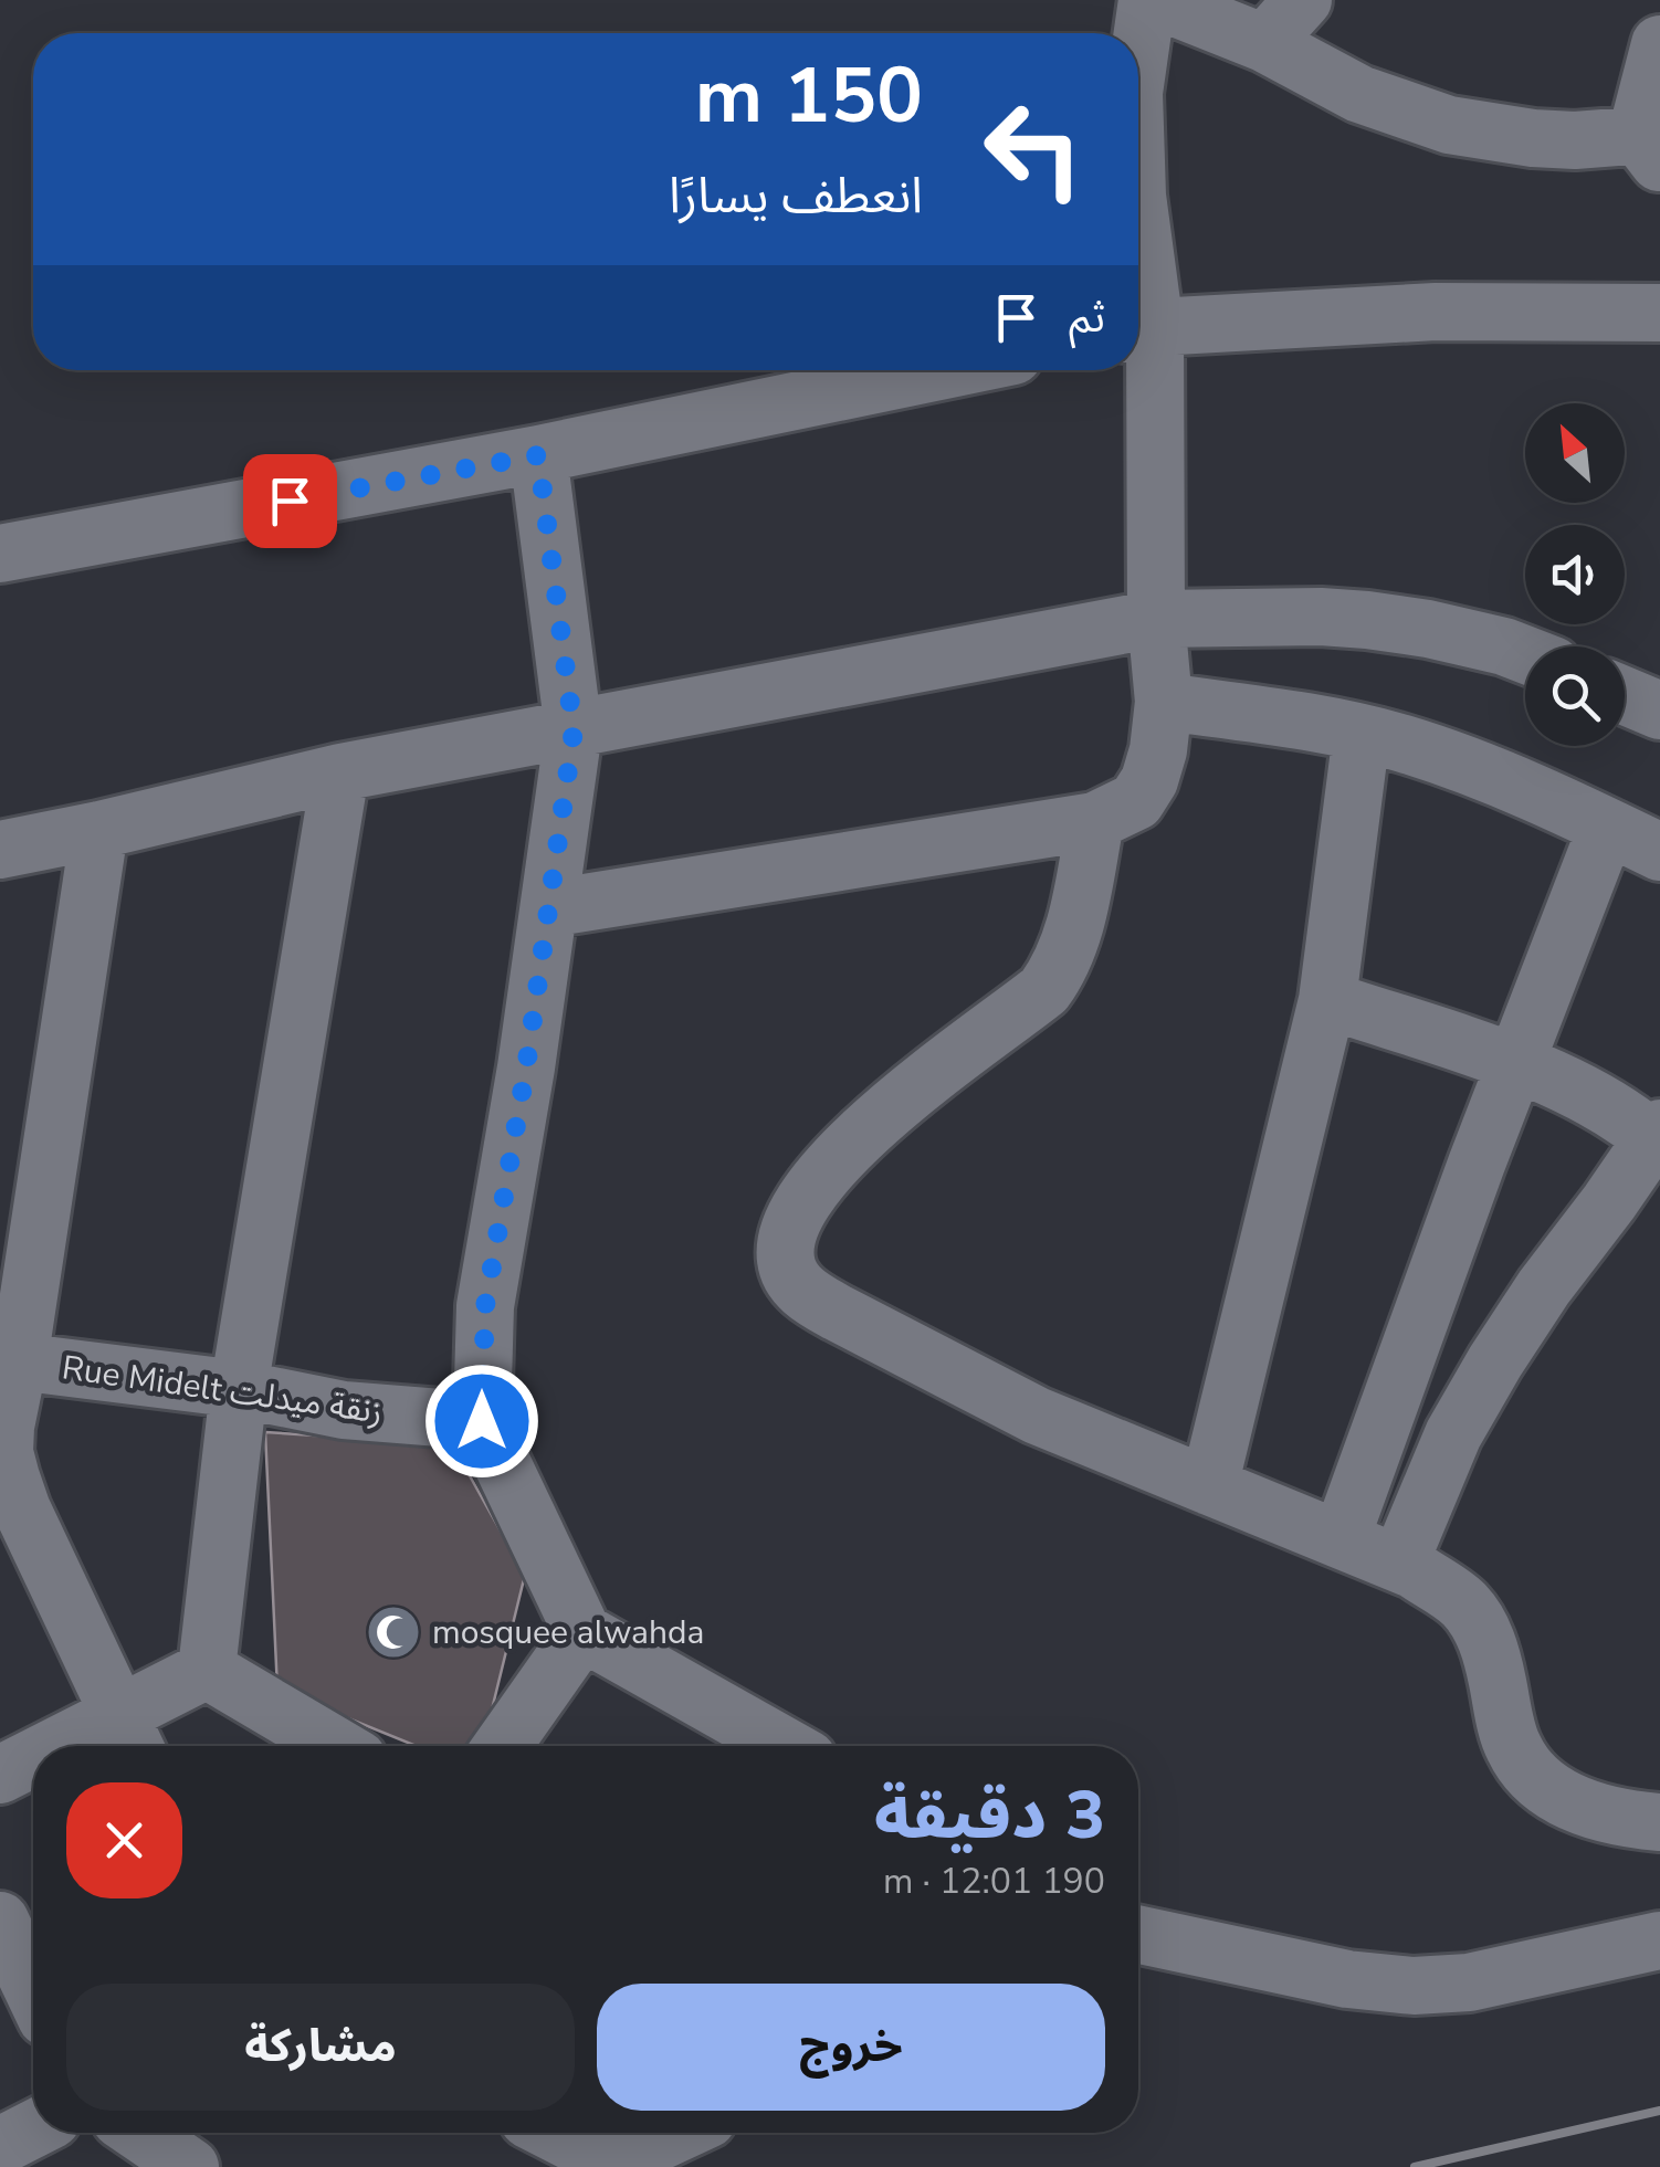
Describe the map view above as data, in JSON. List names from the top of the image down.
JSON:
{
  "streets": {
    "street": ["Rue Midelt زنقة ميدلت"]
  },
  "places": {
    "mosque": ["mosquee alwahda"]
  },
  "north": "top left",
  "page": {
    "turn": ["150 m", "انعطف يسارًا"],
    "then": "ثم",
    "heading": ["3 دقيقة", "190 m · 12:01"],
    "buttons": ["خروج", "مشاركة"]
  }
}
